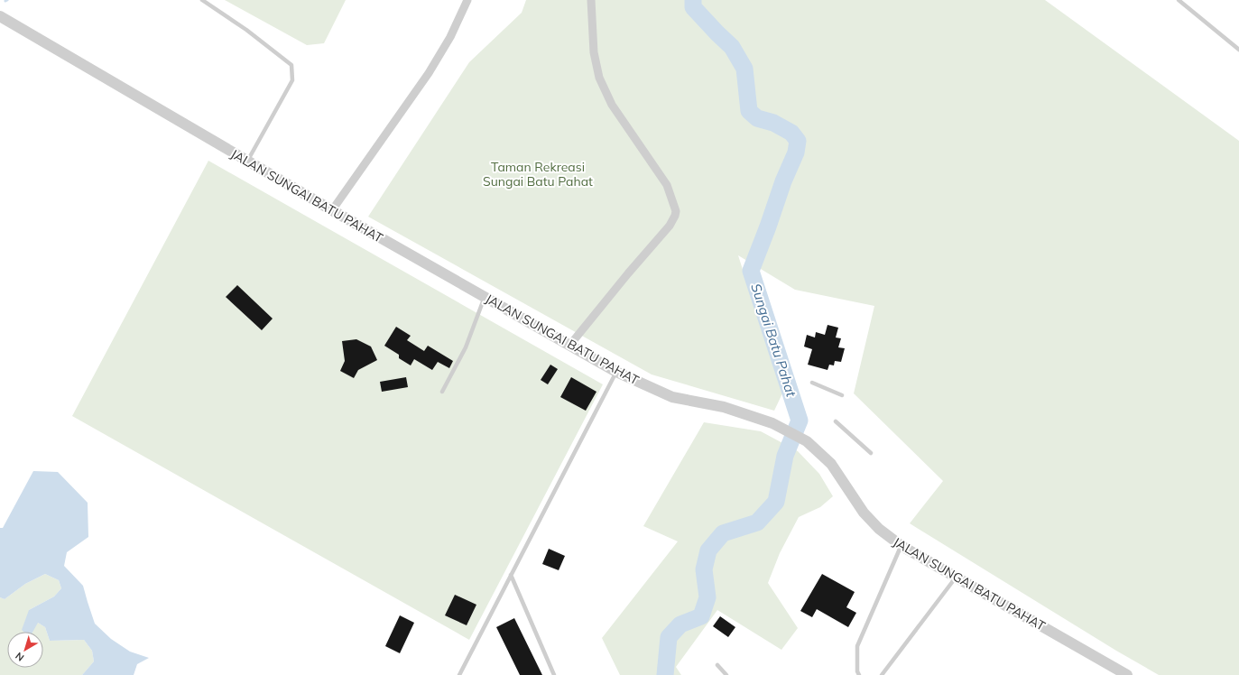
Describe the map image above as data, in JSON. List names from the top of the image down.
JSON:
{
  "streets": {
    "street": ["JALAN SUNGAI BATU PAHAT"]
  },
  "water": ["Sungai Batu Pahat"],
  "parks": ["Taman Rekreasi Sungai Batu Pahat"],
  "north": "bottom left"
}
